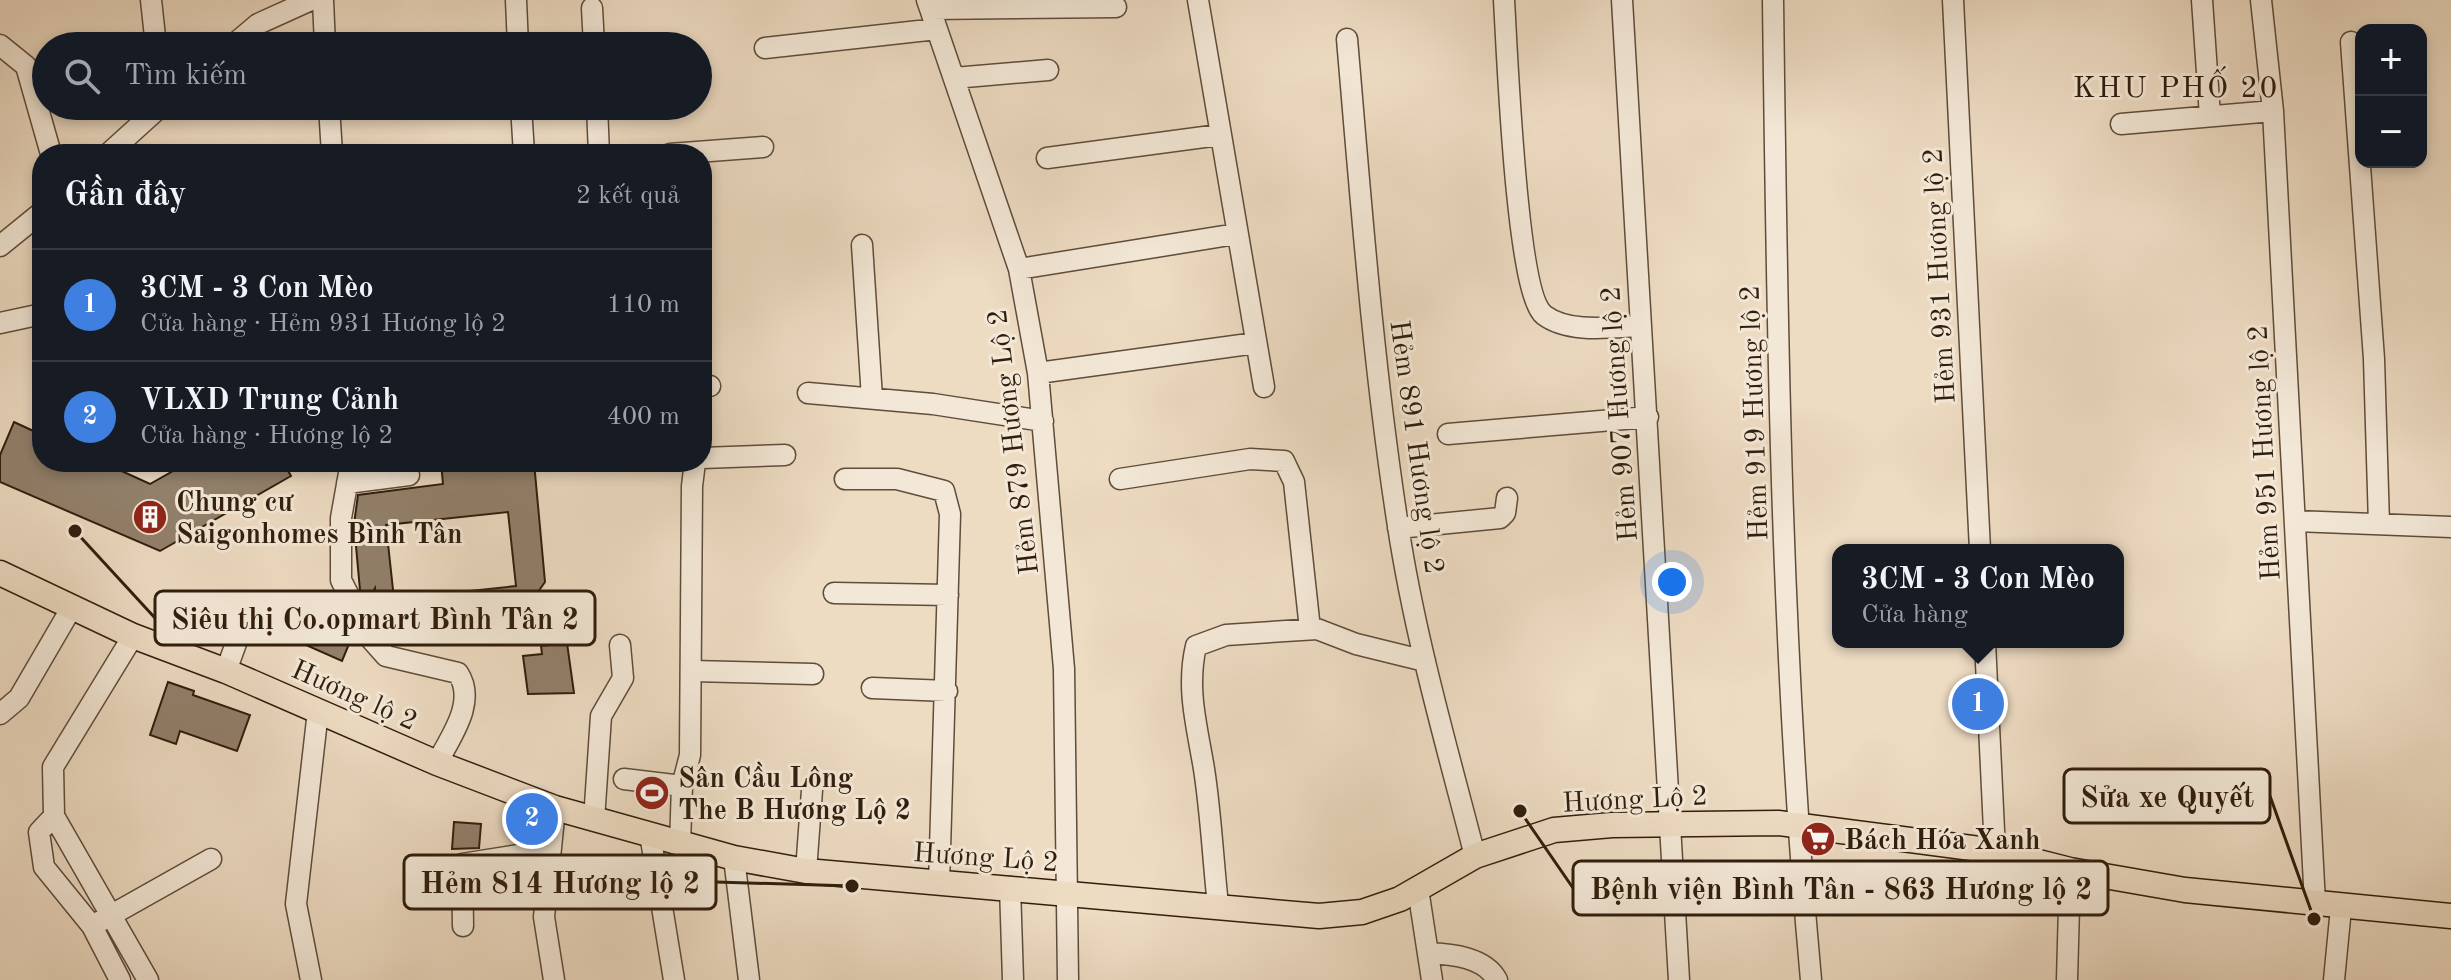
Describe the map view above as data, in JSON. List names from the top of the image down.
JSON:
{
  "streets": {
    "main road": ["Hương lộ 2", "Hương Lộ 2"],
    "street": [
      "Hẻm 931 Hương lộ 2",
      "Hẻm 919 Hương lộ 2",
      "Hẻm 907 Hương lộ 2",
      "Hẻm 879 Hương Lộ 2",
      "Hẻm 891 Hương lộ 2",
      "Hẻm 951 Hương lộ 2"
    ]
  },
  "crossings": [
    ["Hẻm 919 Hương lộ 2", "Hương Lộ 2"],
    ["Hẻm 907 Hương lộ 2", "Hương Lộ 2"],
    ["Hẻm 879 Hương Lộ 2", "Hương Lộ 2"],
    ["Hẻm 891 Hương lộ 2", "Hương Lộ 2"],
    ["Hẻm 951 Hương lộ 2", "Hương Lộ 2"],
    ["Hương lộ 2", "Hương Lộ 2"]
  ],
  "districts": ["KHU PHỐ 20"],
  "places": {
    "building": ["Chung cư Saigonhomes Bình Tân"],
    "other": [
      "Siêu thị Co.opmart Bình Tân 2",
      "Bệnh viện Bình Tân - 863 Hương lộ 2",
      "Hẻm 814 Hương lộ 2",
      "Sửa xe Quyết"
    ],
    "sports": ["Sân Cầu Lông The B Hương Lộ 2"],
    "supermarket": ["Bách Hóa Xanh"]
  },
  "page": {
    "map_buttons": ["+", "−"],
    "search": "Tìm kiếm",
    "heading": ["Gần đây", "2 kết quả"],
    "list": [
      {
        "mark": "1",
        "name": "3CM - 3 Con Mèo",
        "note": "Cửa hàng · Hẻm 931 Hương lộ 2",
        "value": "110 m"
      },
      {
        "mark": "2",
        "name": "VLXD Trung Cảnh",
        "note": "Cửa hàng · Hương lộ 2",
        "value": "400 m"
      }
    ],
    "popup": ["3CM - 3 Con Mèo", "Cửa hàng"],
    "pins": ["1", "2"]
  }
}
